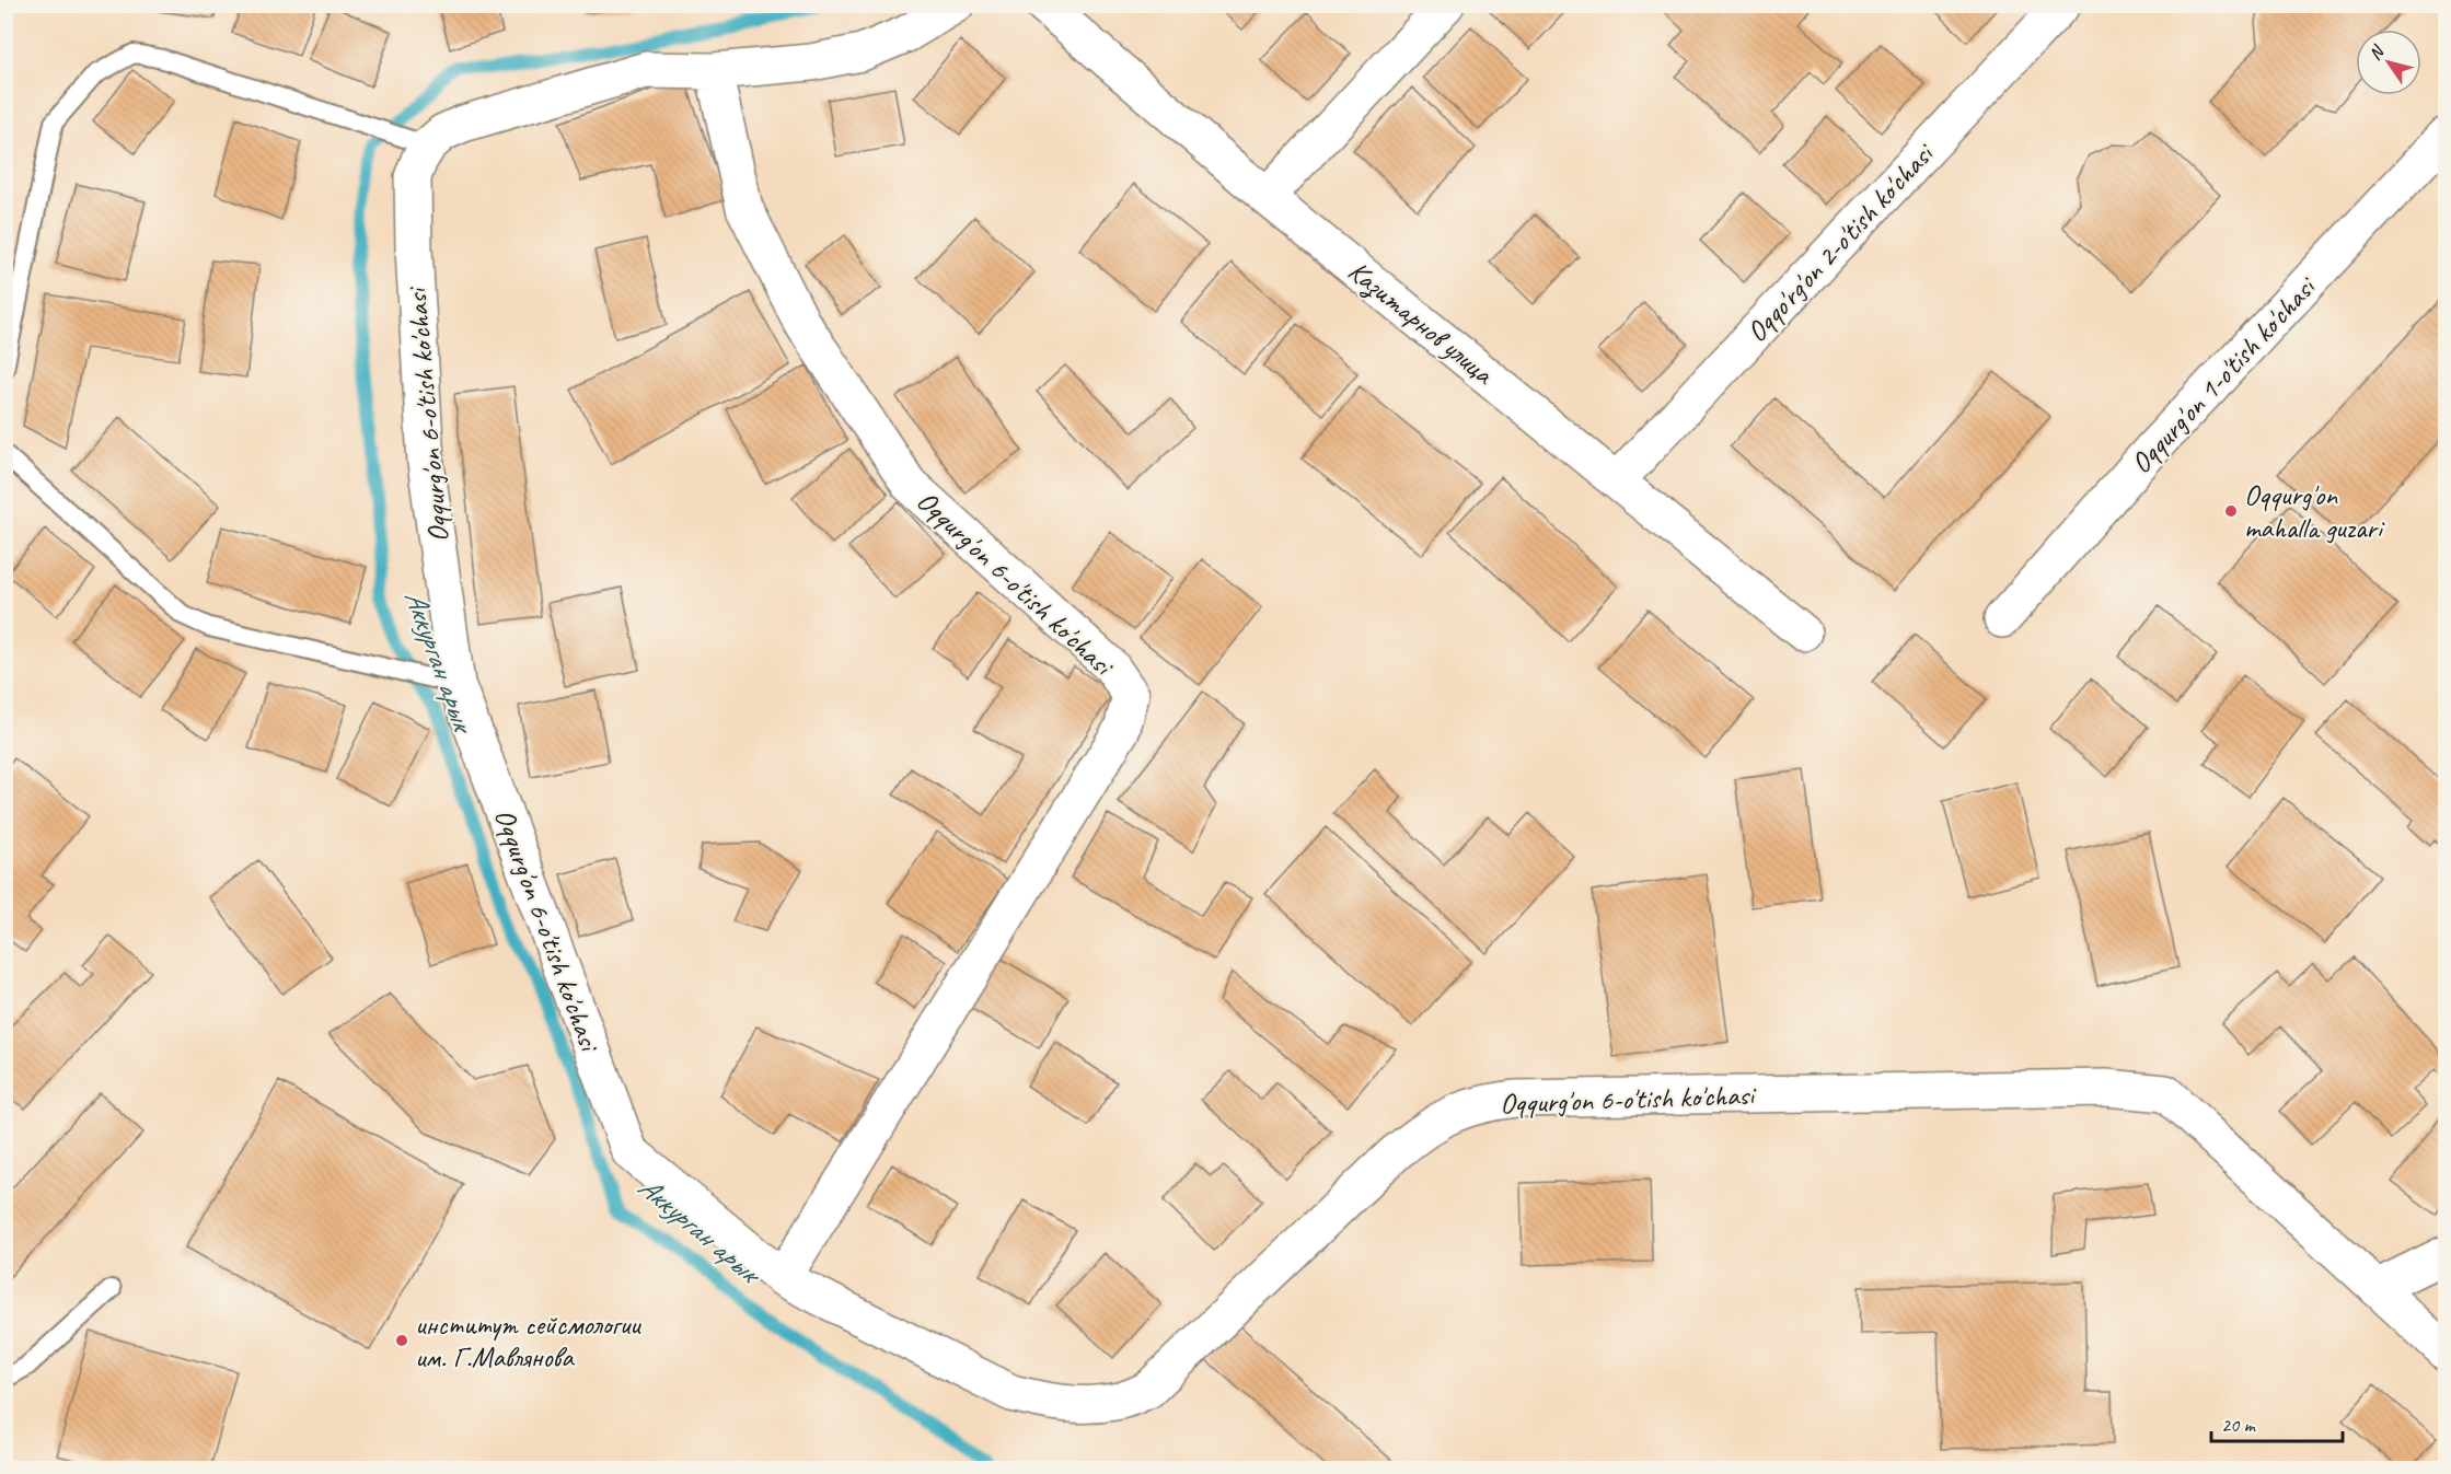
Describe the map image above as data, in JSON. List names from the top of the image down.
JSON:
{
  "streets": {
    "street": [
      "Oqqo'rg'on 2-o'tish ko'chasi",
      "Казитарнов улица",
      "Oqqurg'on 1-o'tish ko'chasi",
      "Oqqurg'on 6-o'tish ko'chasi"
    ]
  },
  "crossings": [
    ["Oqqo'rg'on 2-o'tish ko'chasi", "Казитарнов улица"]
  ],
  "water": ["Аккурган арык"],
  "places": ["Oqqurg'on mahalla guzari", "институт сейсмологии им. Г.Мавлянова"],
  "scale_bar": "20 m",
  "north": "top left"
}
